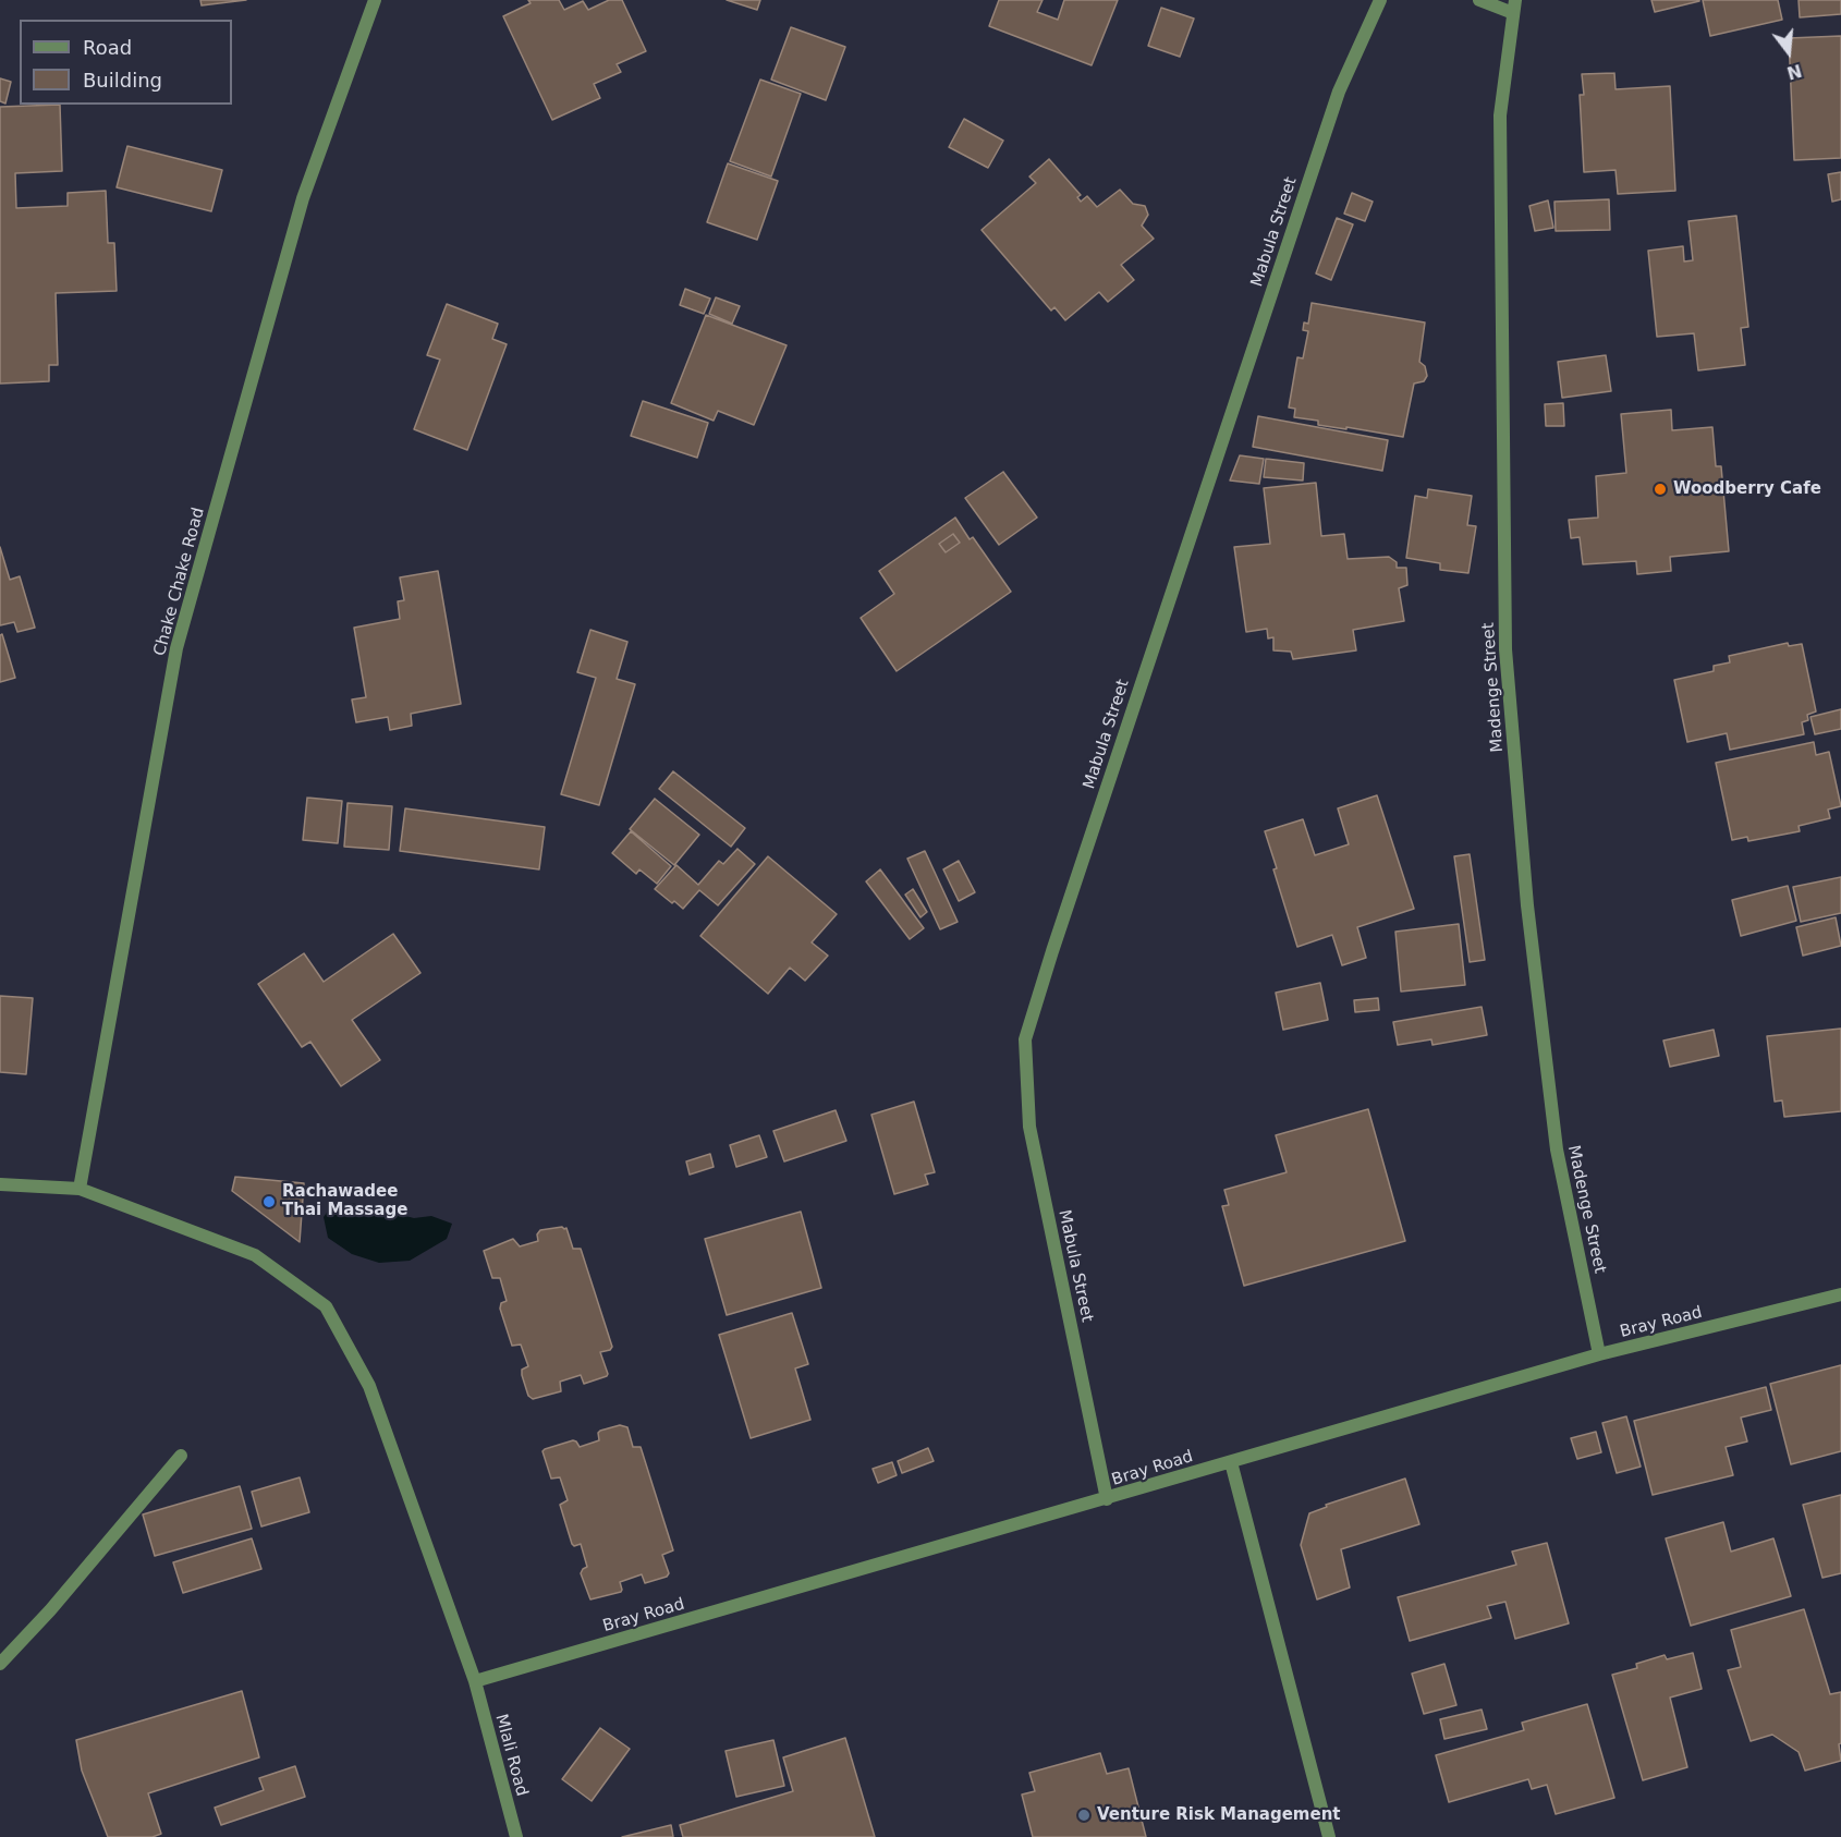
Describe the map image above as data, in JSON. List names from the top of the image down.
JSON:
{
  "streets": {
    "street": [
      "Mabula Street",
      "Chake Chake Road",
      "Madenge Street",
      "Bray Road",
      "Mlali Road"
    ]
  },
  "crossings": [
    ["Mabula Street", "Bray Road"],
    ["Chake Chake Road", "Mlali Road"],
    ["Madenge Street", "Bray Road"],
    ["Bray Road", "Mlali Road"]
  ],
  "places": ["Woodberry Cafe", "Rachawadee Thai Massage", "Venture Risk Management"],
  "legend": ["Road", "Building"],
  "north": "bottom"
}
